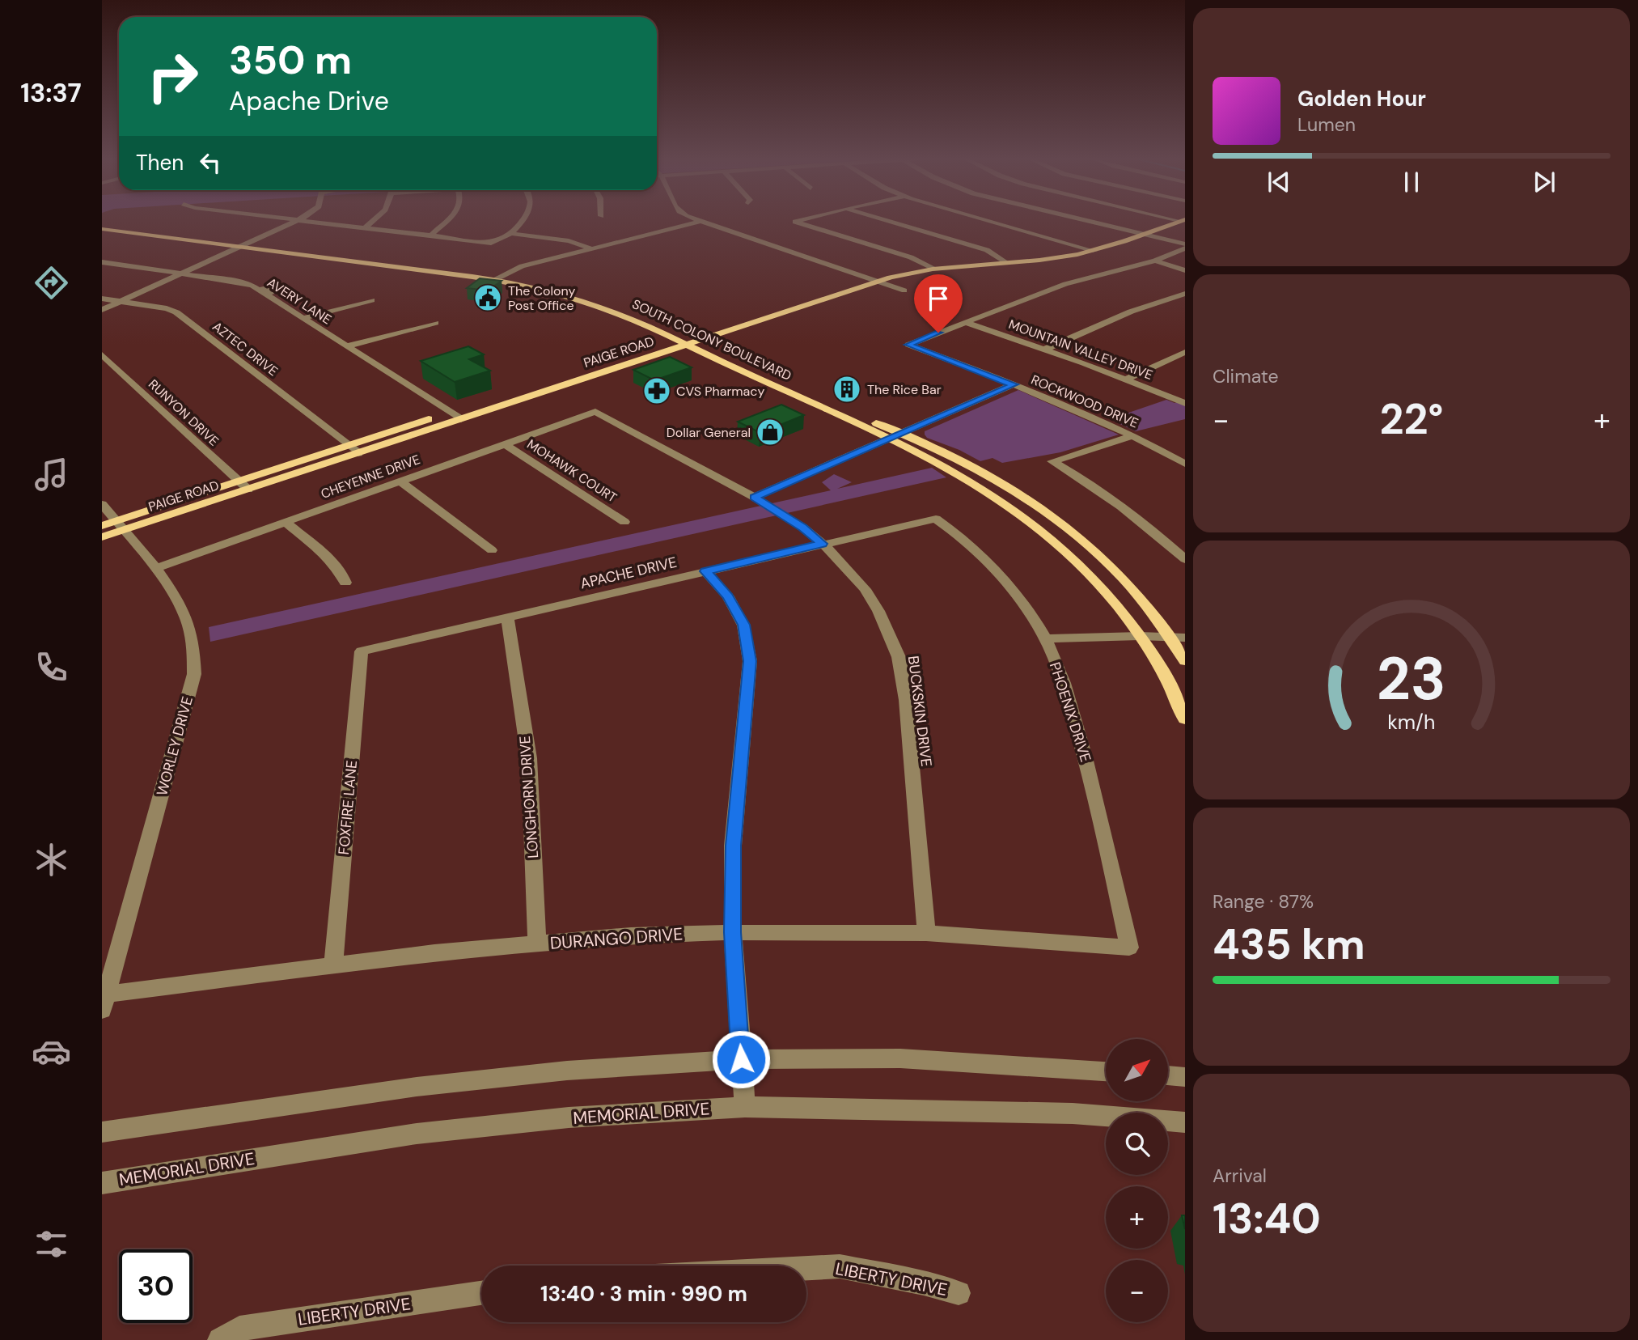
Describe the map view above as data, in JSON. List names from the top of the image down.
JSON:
{
  "streets": {
    "main road": ["SOUTH COLONY BOULEVARD", "PAIGE ROAD"],
    "street": [
      "AVERY LANE",
      "AZTEC DRIVE",
      "MOUNTAIN VALLEY DRIVE",
      "ROCKWOOD DRIVE",
      "RUNYON DRIVE",
      "MOHAWK COURT",
      "CHEYENNE DRIVE",
      "APACHE DRIVE",
      "BUCKSKIN DRIVE",
      "PHOENIX DRIVE",
      "WORLEY DRIVE",
      "LONGHORN DRIVE",
      "FOXFIRE LANE",
      "DURANGO DRIVE",
      "MEMORIAL DRIVE",
      "LIBERTY DRIVE"
    ]
  },
  "crossings": [
    ["AVERY LANE", "PAIGE ROAD"],
    ["SOUTH COLONY BOULEVARD", "PAIGE ROAD"],
    ["AZTEC DRIVE", "PAIGE ROAD"],
    ["MOUNTAIN VALLEY DRIVE", "ROCKWOOD DRIVE"],
    ["PAIGE ROAD", "RUNYON DRIVE"],
    ["PAIGE ROAD", "WORLEY DRIVE"],
    ["MOHAWK COURT", "CHEYENNE DRIVE"],
    ["CHEYENNE DRIVE", "BUCKSKIN DRIVE"],
    ["CHEYENNE DRIVE", "WORLEY DRIVE"],
    ["APACHE DRIVE", "BUCKSKIN DRIVE"],
    ["APACHE DRIVE", "PHOENIX DRIVE"],
    ["APACHE DRIVE", "LONGHORN DRIVE"],
    ["APACHE DRIVE", "FOXFIRE LANE"],
    ["BUCKSKIN DRIVE", "DURANGO DRIVE"],
    ["PHOENIX DRIVE", "DURANGO DRIVE"],
    ["WORLEY DRIVE", "DURANGO DRIVE"],
    ["LONGHORN DRIVE", "DURANGO DRIVE"],
    ["FOXFIRE LANE", "DURANGO DRIVE"]
  ],
  "places": {
    "public building": ["The Colony Post Office"],
    "building": ["The Rice Bar"],
    "pharmacy": ["CVS Pharmacy"],
    "shop": ["Dollar General"]
  },
  "north": "top right",
  "page": {
    "tabs": "13:37",
    "turn": ["350 m", "Apache Drive"],
    "song": ["Golden Hour", "Lumen"],
    "then": "Then",
    "tile": [
      "Climate",
      ["Range · 87%", "435 km"],
      ["Arrival", "13:40"]
    ],
    "heat": ["−", "22°", "+"],
    "map_buttons": ["+", "−"],
    "limit": "30",
    "trip": "13:40 · 3 min · 990 m",
    "gauge": ["23", "km/h"]
  }
}
